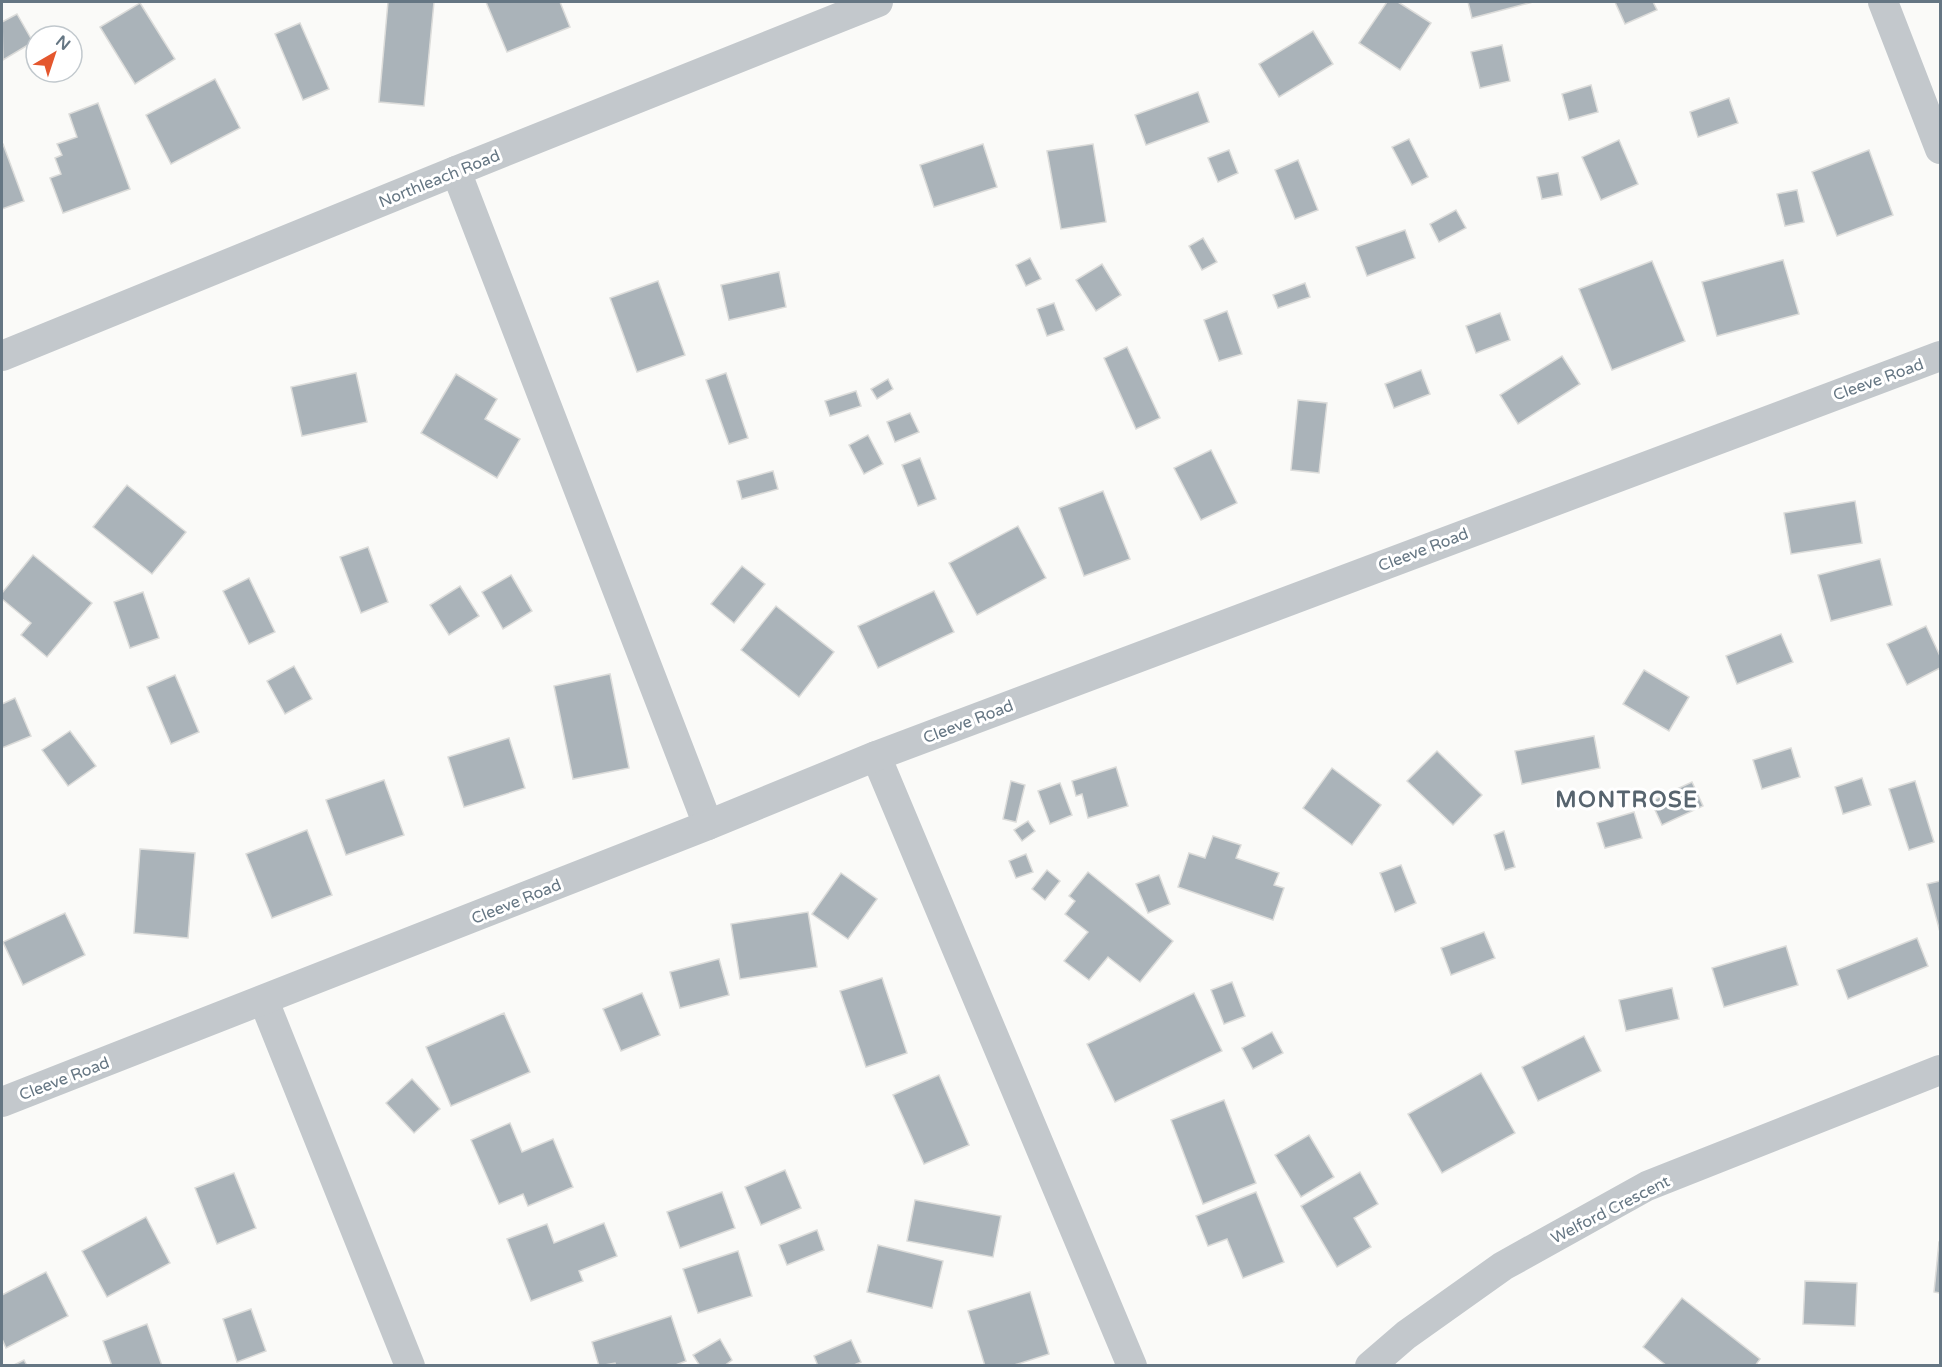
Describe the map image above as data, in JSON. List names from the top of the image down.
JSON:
{
  "streets": {
    "street": ["Northleach Road", "Cleeve Road", "Welford Crescent"]
  },
  "districts": ["MONTROSE"],
  "north": "top right"
}
